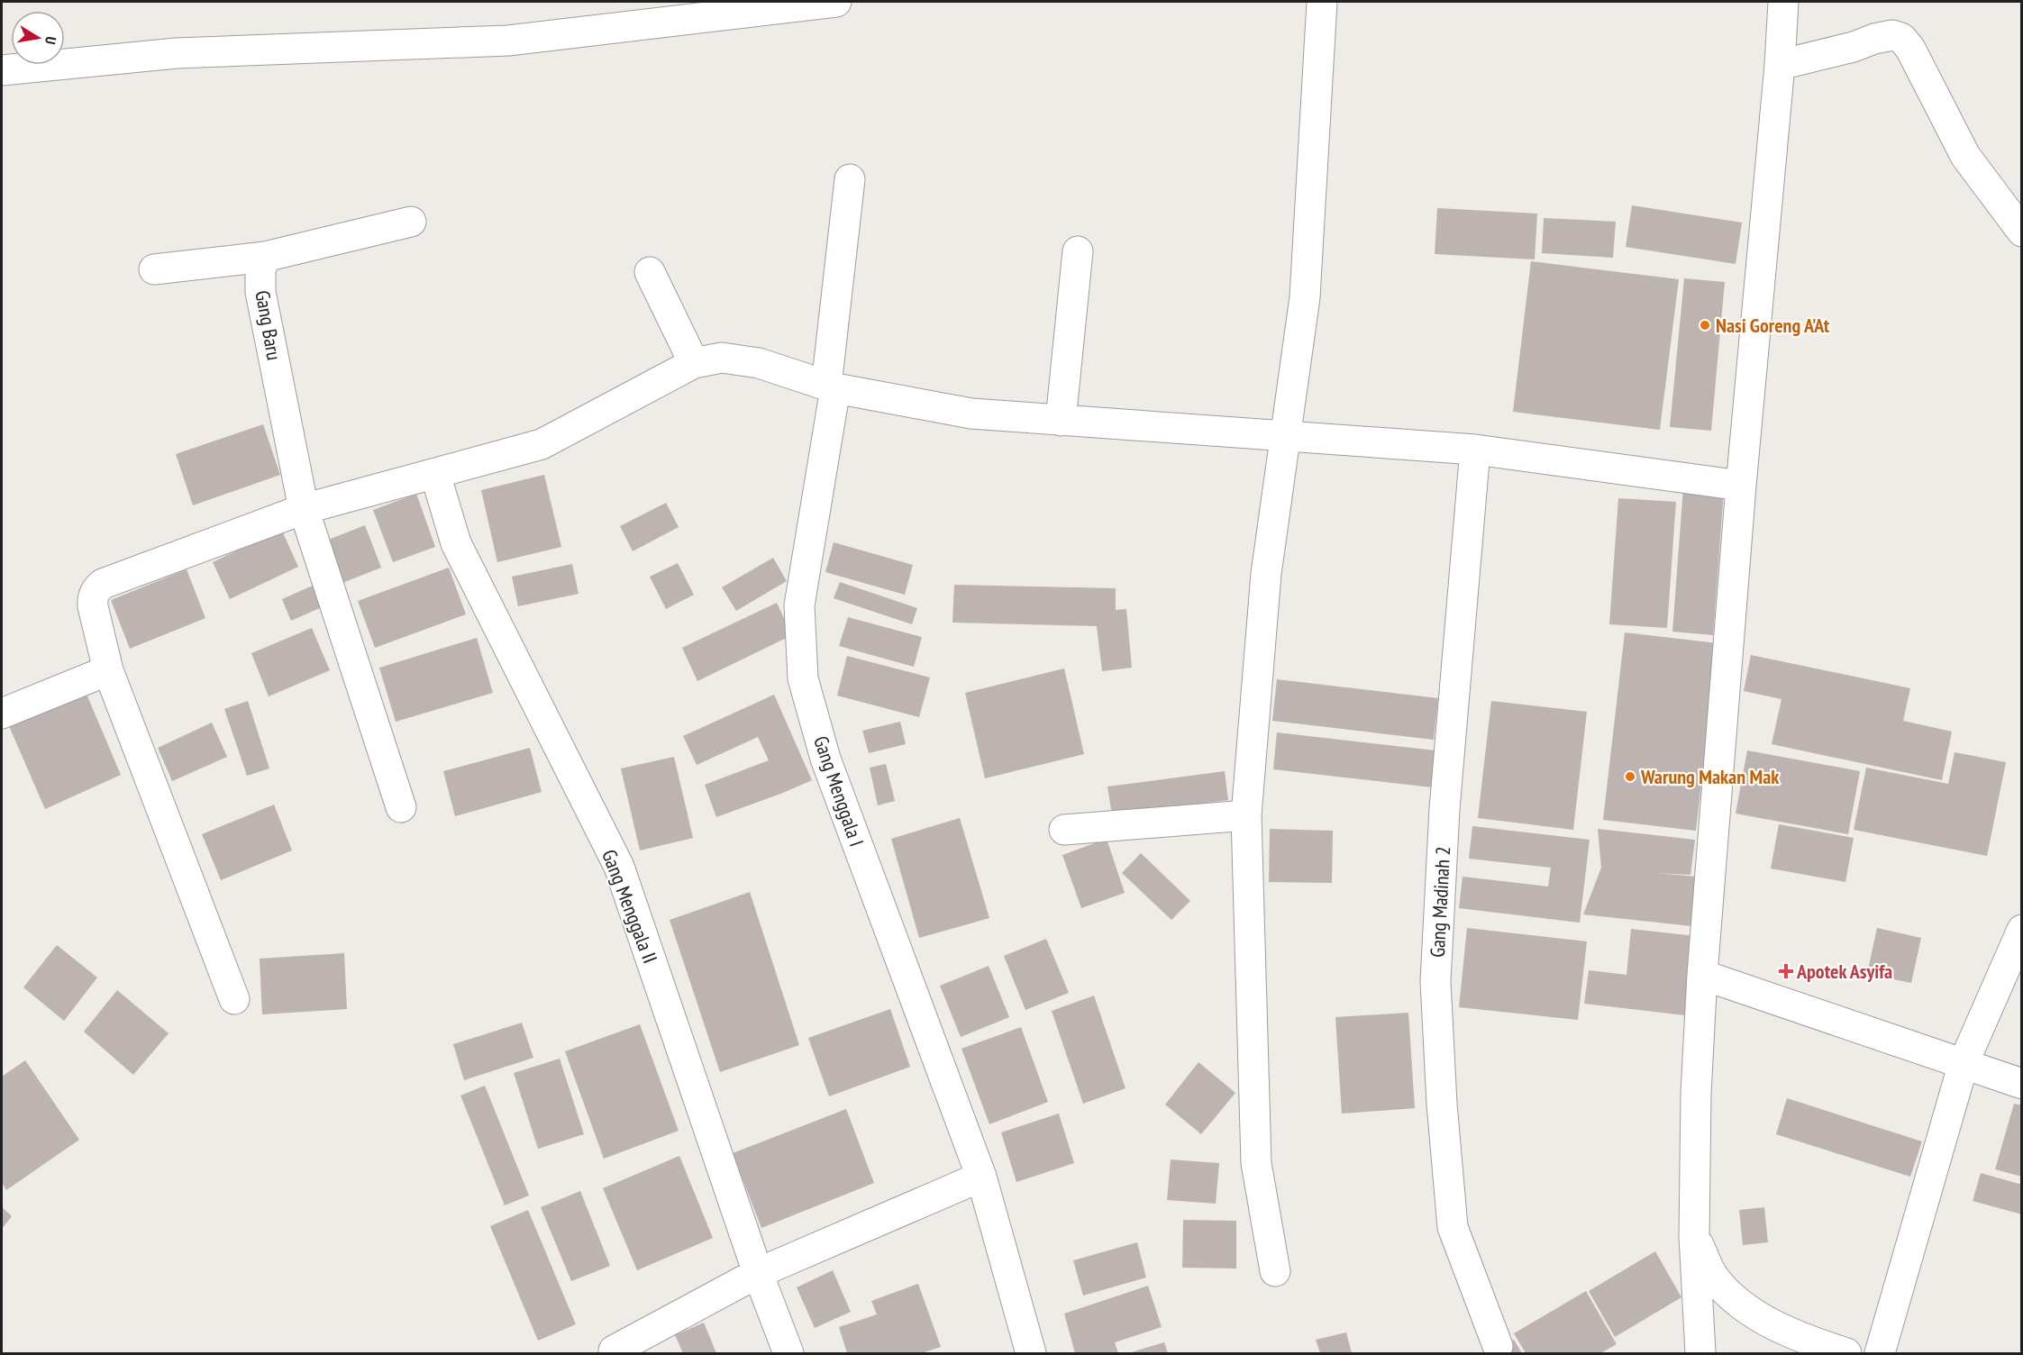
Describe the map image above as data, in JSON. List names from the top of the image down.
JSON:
{
  "streets": {
    "street": [
      "Gang Baru",
      "Gang Menggala I",
      "Gang Madinah 2",
      "Gang Menggala II"
    ]
  },
  "places": {
    "other": ["Nasi Goreng A'At", "Warung Makan Mak"],
    "health": ["Apotek Asyifa"]
  },
  "north": "right"
}
